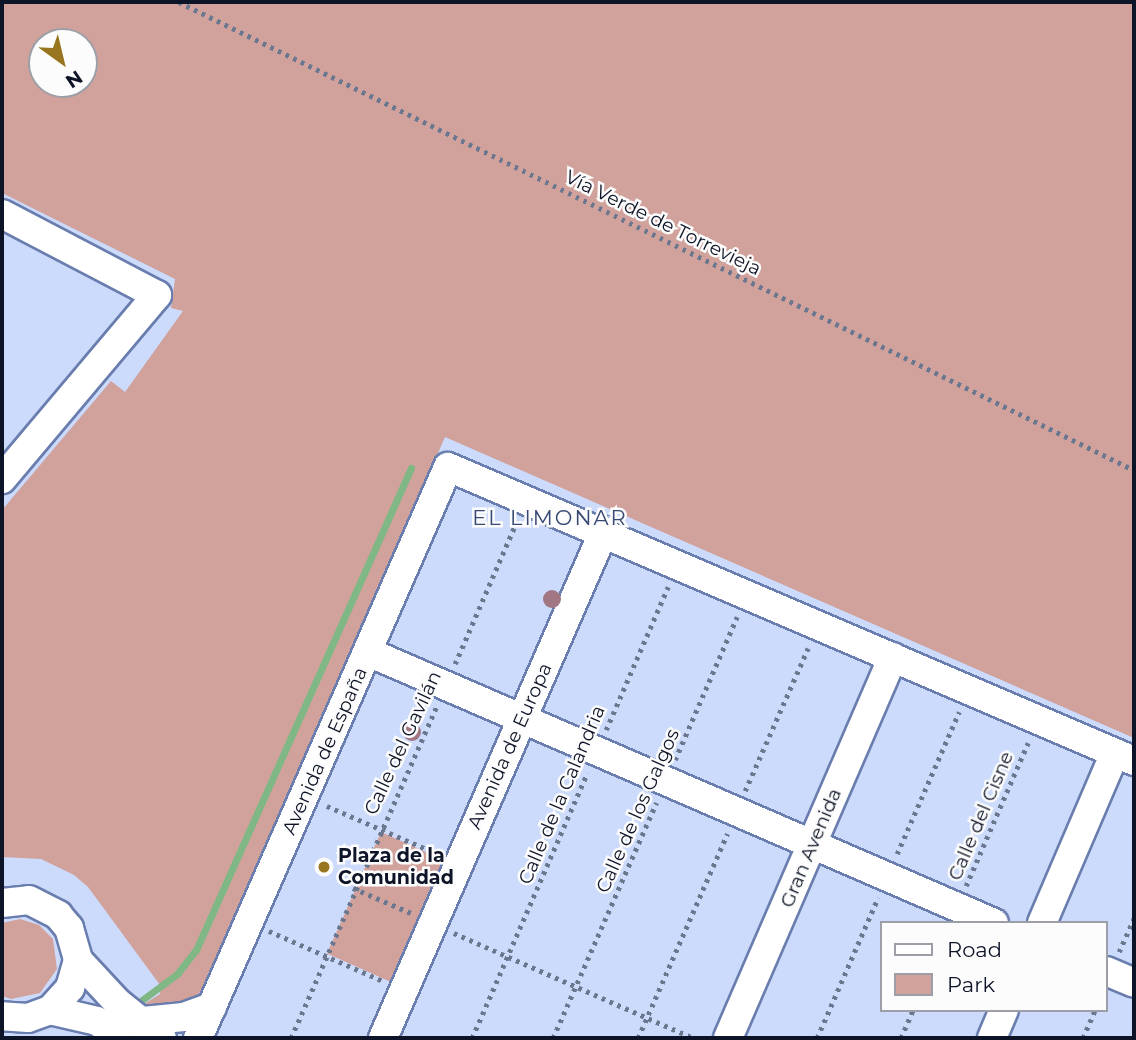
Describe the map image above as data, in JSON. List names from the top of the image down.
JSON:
{
  "streets": {
    "street": ["Avenida de Europa", "Avenida de España", "Gran Avenida"],
    "path": [
      "Vía Verde de Torrevieja",
      "Calle del Gavilán",
      "Calle de la Calandria",
      "Calle de los Galgos",
      "Calle del Cisne"
    ]
  },
  "crossings": [
    ["Calle del Gavilán", "Avenida de España"]
  ],
  "districts": ["EL LIMONAR"],
  "places": ["Plaza de la Comunidad"],
  "legend": ["Road", "Park"],
  "north": "bottom right"
}
